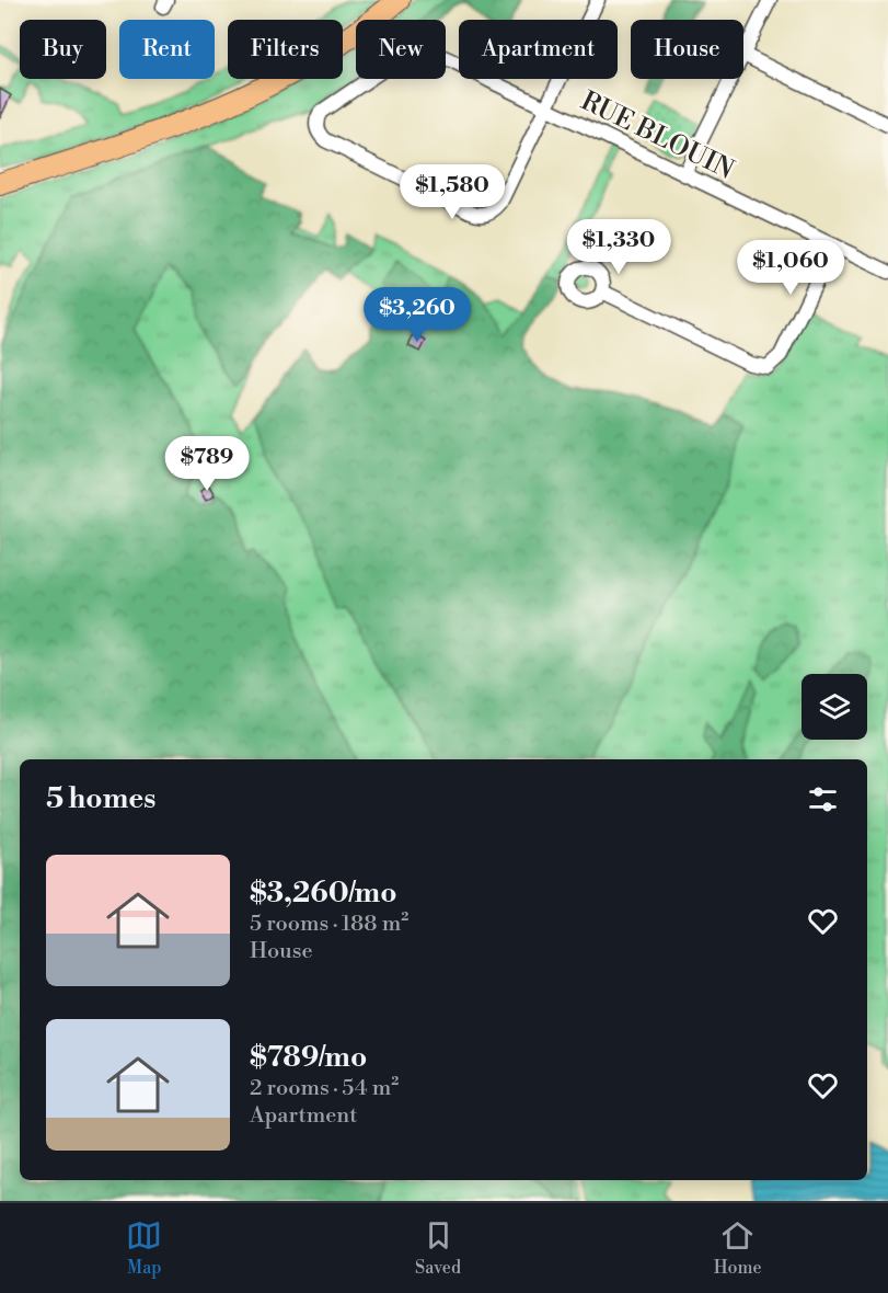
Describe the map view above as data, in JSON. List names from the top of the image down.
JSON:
{
  "streets": {
    "street": ["RUE BLOUIN"]
  },
  "page": {
    "chip": [
      "Buy",
      "Rent",
      "Filters",
      "New",
      "Apartment",
      "House"
    ],
    "price": [
      "$1,580",
      "$1,330",
      "$1,060",
      "$3,260",
      "$789"
    ],
    "heading": "5 homes",
    "list": [
      {
        "name": "$3,260/mo",
        "note": "5 rooms · 188 m² · House"
      },
      {
        "name": "$789/mo",
        "note": "2 rooms · 54 m² · Apartment"
      }
    ],
    "tabs": ["Map", "Saved", "Home"]
  }
}
